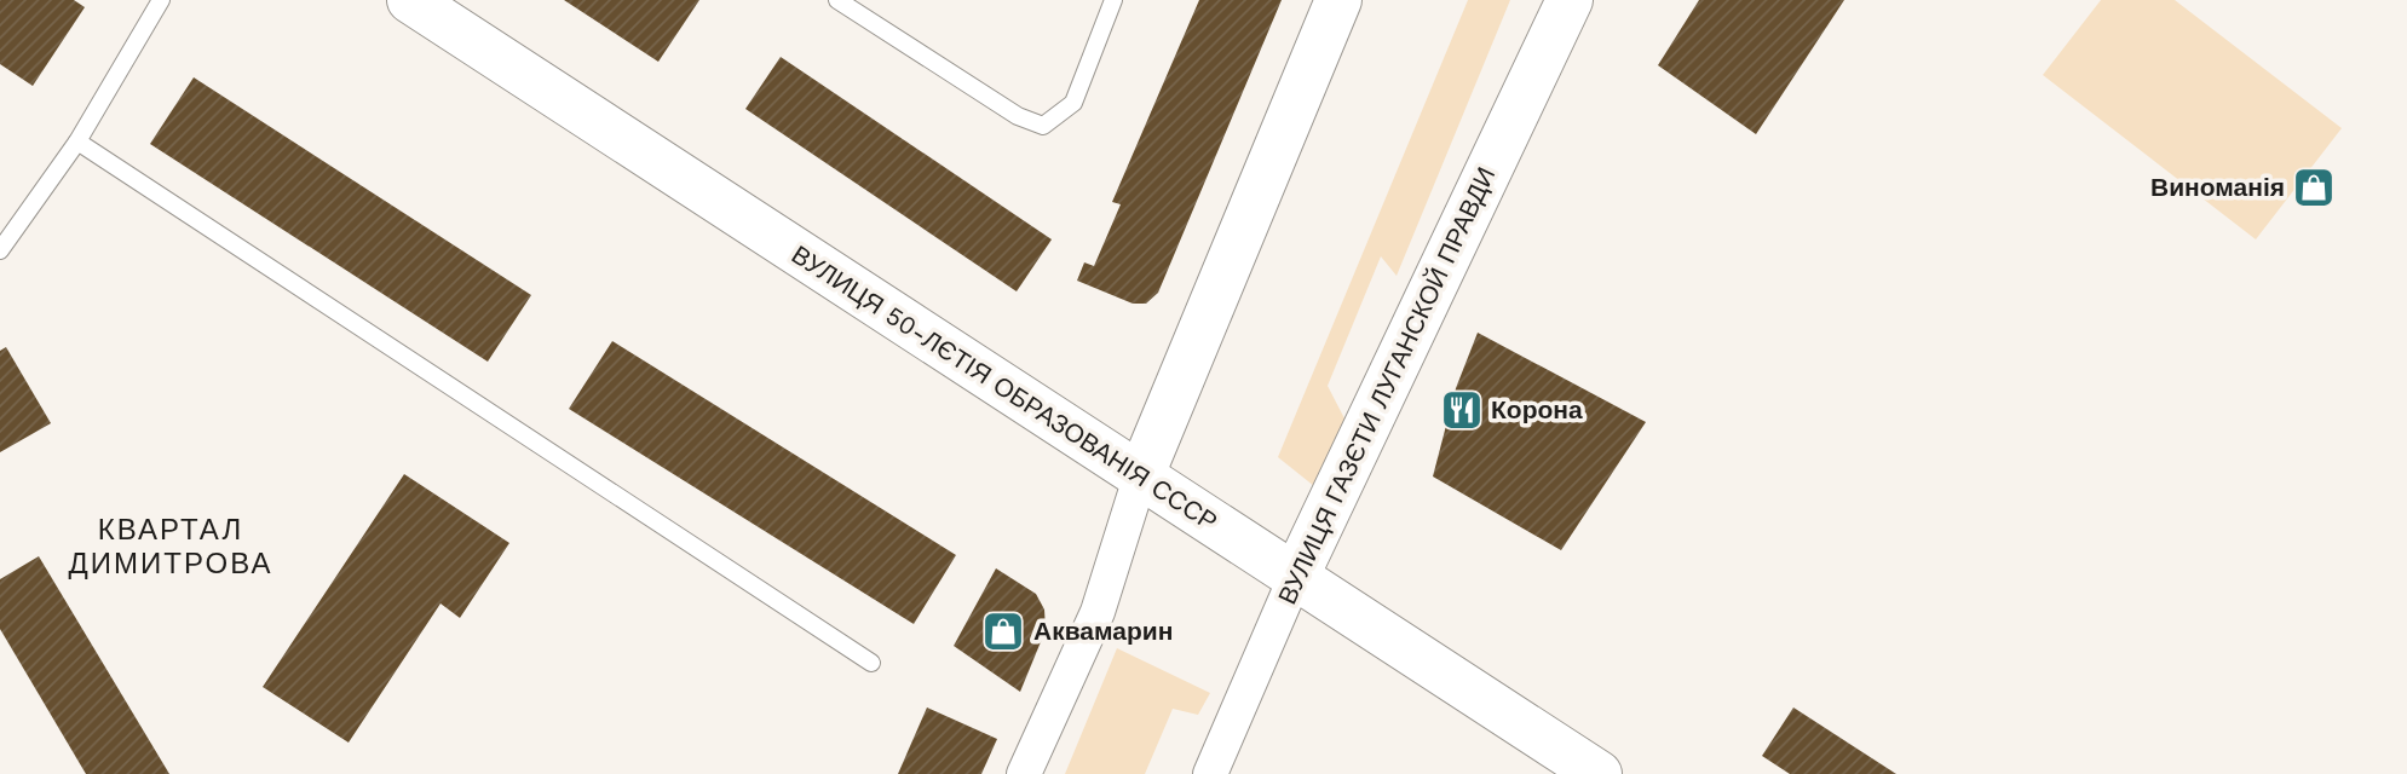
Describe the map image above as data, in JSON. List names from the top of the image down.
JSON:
{
  "streets": {
    "street": ["ВУЛИЦЯ ГАЗЄТИ ЛУГАНСКОЙ ПРАВДИ", "ВУЛИЦЯ 50-ЛЄТІЯ ОБРАЗОВАНІЯ СССР"]
  },
  "crossings": [
    ["ВУЛИЦЯ ГАЗЄТИ ЛУГАНСКОЙ ПРАВДИ", "ВУЛИЦЯ 50-ЛЄТІЯ ОБРАЗОВАНІЯ СССР"]
  ],
  "districts": ["КВАРТАЛ ДИМИТРОВА"],
  "places": {
    "shop": ["Виноманія", "Аквамарин"],
    "restaurant": ["Корона"]
  }
}
